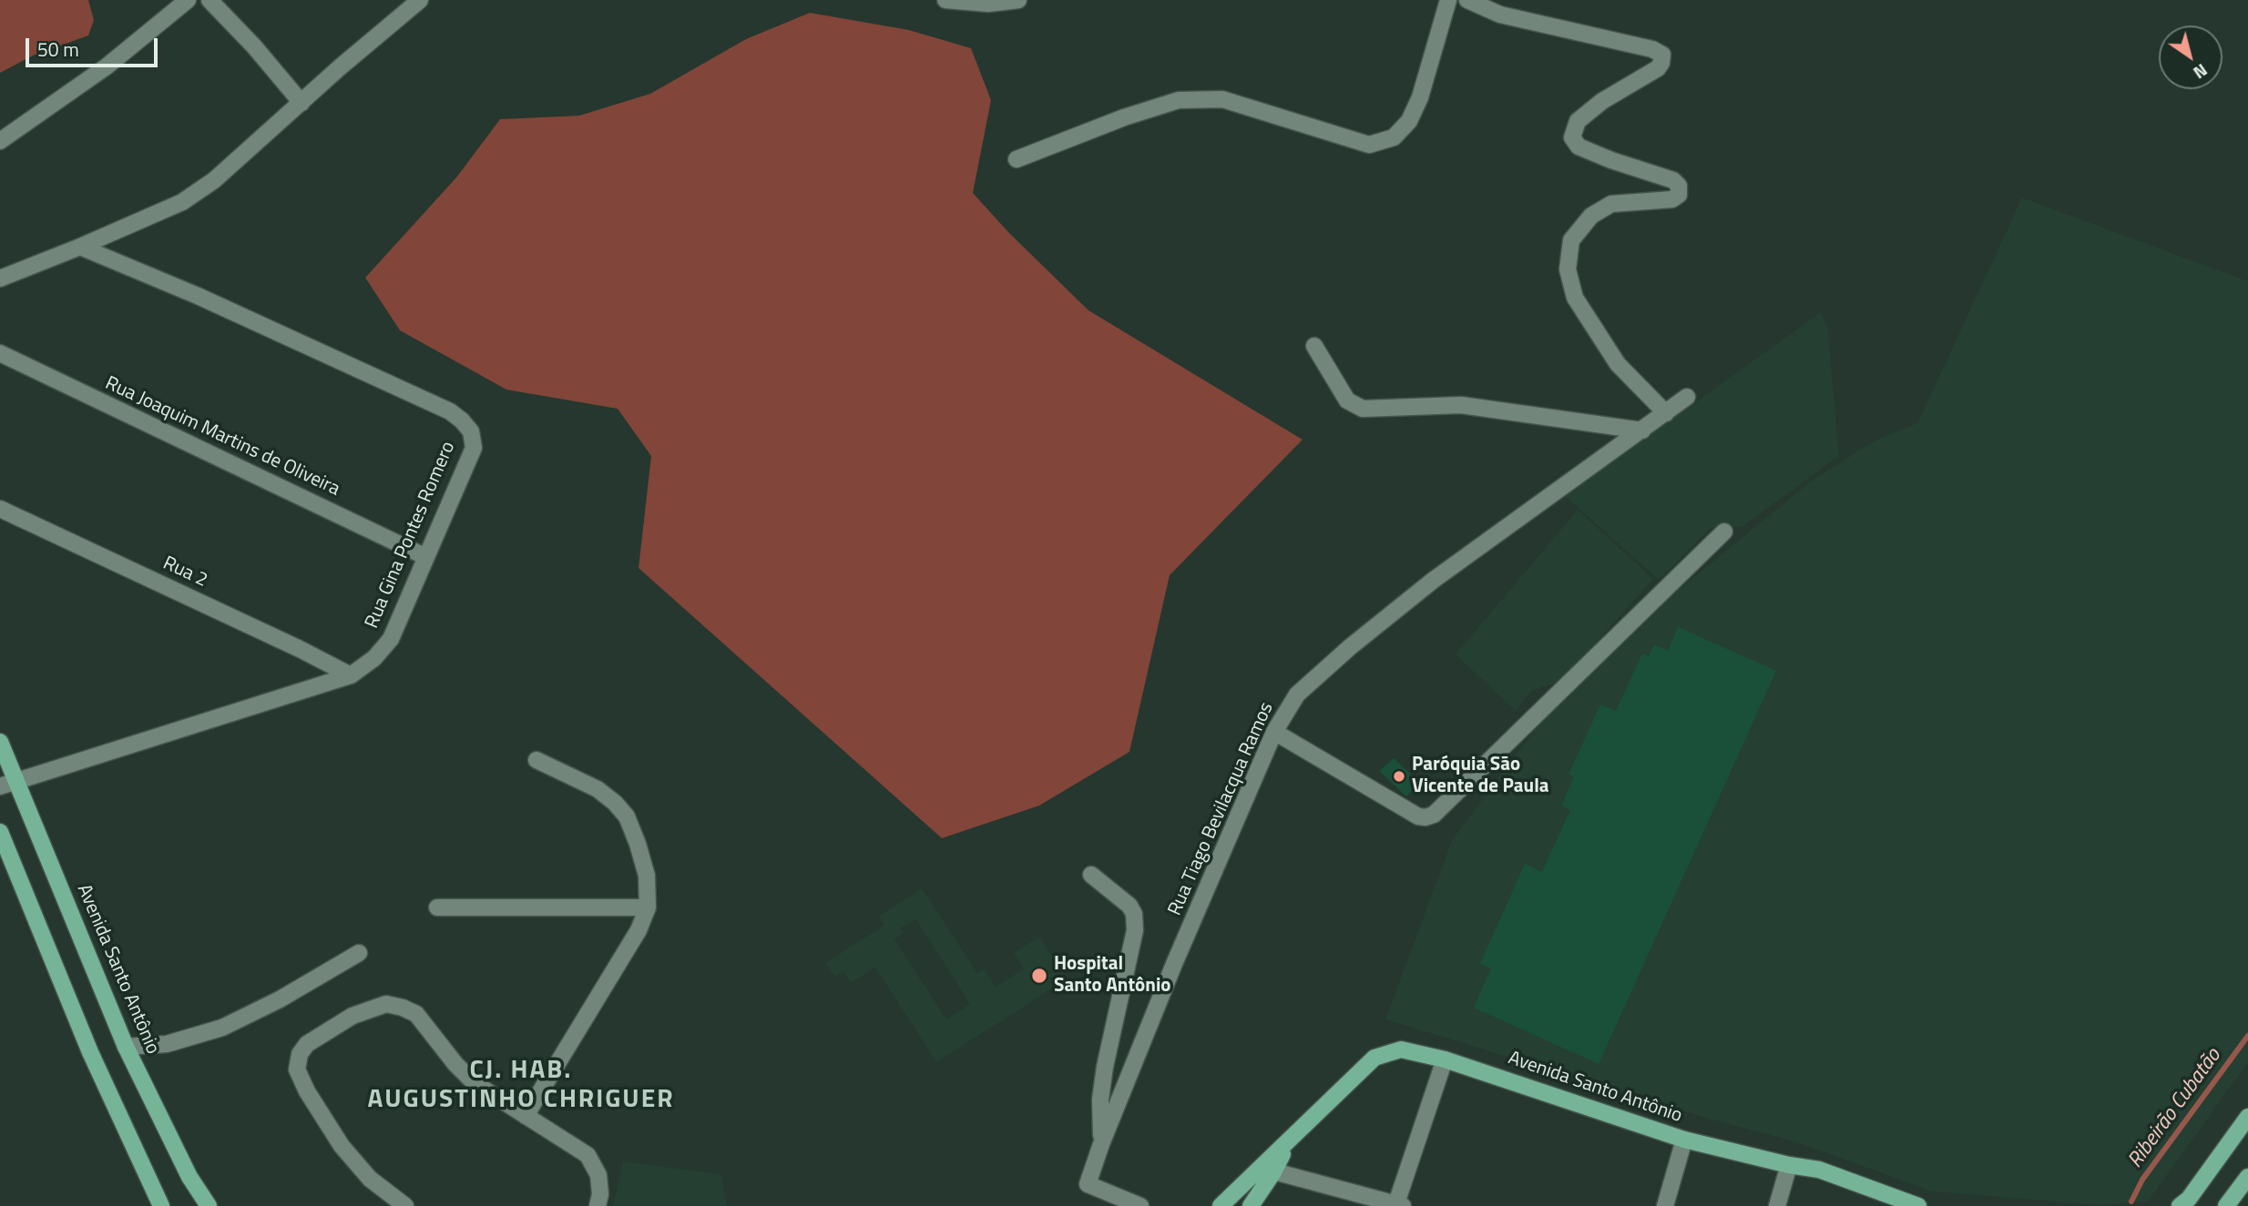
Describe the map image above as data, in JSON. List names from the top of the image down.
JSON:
{
  "streets": {
    "main road": ["Avenida Santo Antônio"],
    "street": [
      "Rua Joaquim Martins de Oliveira",
      "Rua Gina Pontes Romero",
      "Rua 2",
      "Rua Tiago Bevilacqua Ramos"
    ]
  },
  "crossings": [
    ["Rua Joaquim Martins de Oliveira", "Rua Gina Pontes Romero"],
    ["Rua Gina Pontes Romero", "Rua 2"],
    ["Rua Gina Pontes Romero", "Avenida Santo Antônio"]
  ],
  "districts": ["CJ. HAB. AUGUSTINHO CHRIGUER"],
  "water": ["Ribeirão Cubatão"],
  "places": ["Paróquia São Vicente de Paula", "Hospital Santo Antônio"],
  "scale_bar": "50 m",
  "north": "bottom right"
}
